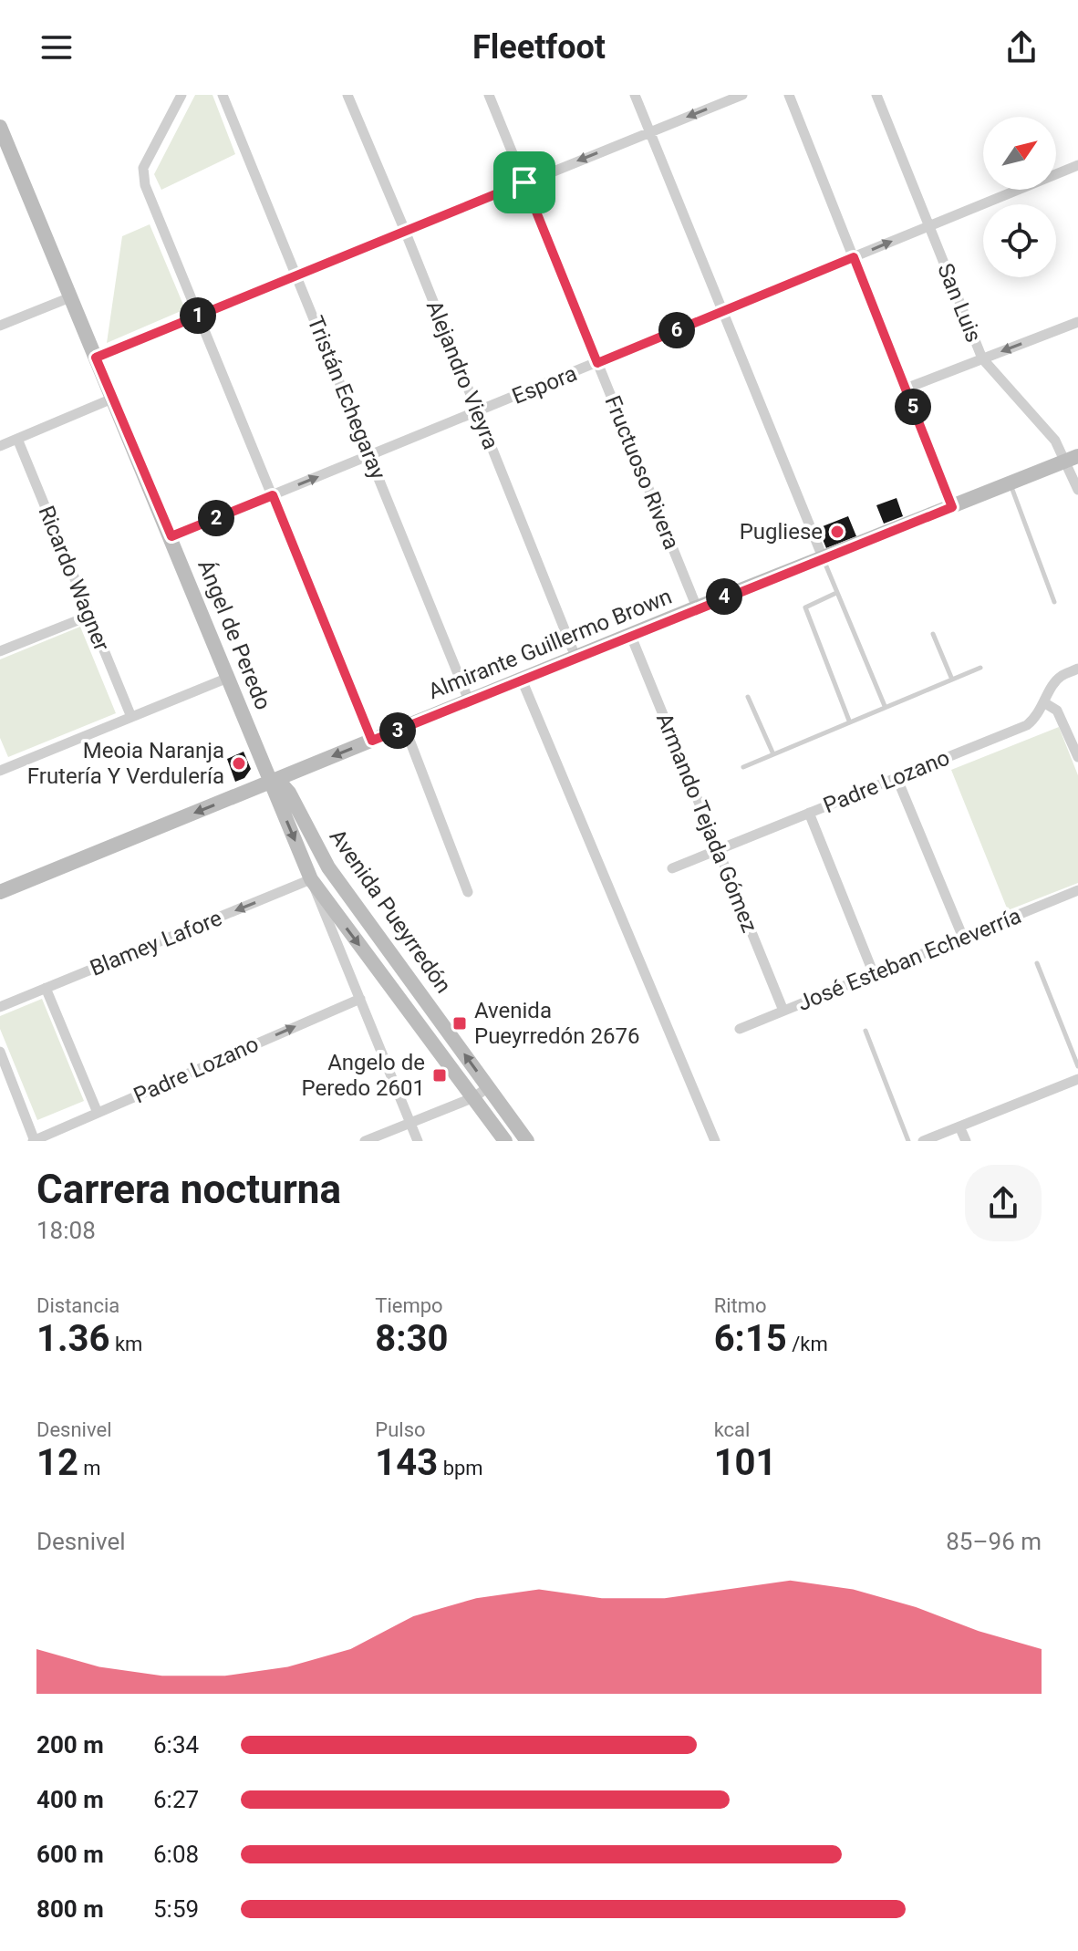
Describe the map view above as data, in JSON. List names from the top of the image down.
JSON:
{
  "streets": {
    "main road": ["Ángel de Peredo", "Almirante Guillermo Brown", "Avenida Pueyrredón"],
    "street": [
      "San Luis",
      "Alejandro Vieyra",
      "Espora",
      "Tristán Echegaray",
      "Fructuoso Rivera",
      "Ricardo Wagner",
      "Padre Lozano",
      "Armando Tejada Gómez",
      "Blamey Lafore",
      "José Esteban Echeverría"
    ]
  },
  "crossings": [
    ["San Luis", "Espora"],
    ["San Luis", "Almirante Guillermo Brown"],
    ["Alejandro Vieyra", "Espora"],
    ["Alejandro Vieyra", "Almirante Guillermo Brown"],
    ["Espora", "Tristán Echegaray"],
    ["Espora", "Fructuoso Rivera"],
    ["Espora", "Ángel de Peredo"],
    ["Tristán Echegaray", "Almirante Guillermo Brown"],
    ["Fructuoso Rivera", "Almirante Guillermo Brown"],
    ["Ángel de Peredo", "Almirante Guillermo Brown"],
    ["Ángel de Peredo", "Padre Lozano"],
    ["Ángel de Peredo", "Avenida Pueyrredón"],
    ["Ángel de Peredo", "Blamey Lafore"],
    ["Almirante Guillermo Brown", "Armando Tejada Gómez"],
    ["Almirante Guillermo Brown", "Avenida Pueyrredón"],
    ["Padre Lozano", "Armando Tejada Gómez"],
    ["Armando Tejada Gómez", "José Esteban Echeverría"],
    ["Avenida Pueyrredón", "Blamey Lafore"]
  ],
  "one_way": ["Padre Lozano", "Blamey Lafore"],
  "places": {
    "other": ["Pugliese", "Meoia Naranja Frutería Y Verdulería"],
    "transit": ["Avenida Pueyrredón 2676", "Angelo de Peredo 2601"]
  },
  "north": "top right",
  "page": {
    "header": "Fleetfoot",
    "pins": [
      "1",
      "6",
      "5",
      "2",
      "4",
      "3"
    ],
    "heading": ["Carrera nocturna", "18:08"],
    "stats": [
      ["Distancia", "1.36 km"],
      ["Tiempo", "8:30"],
      ["Ritmo", "6:15 /km"],
      ["Desnivel", "12 m"],
      ["Pulso", "143 bpm"],
      ["kcal", "101"]
    ],
    "chart": ["Desnivel", "85–96 m"],
    "list": [
      {
        "name": "200 m",
        "note": "6:34"
      },
      {
        "name": "400 m",
        "note": "6:27"
      },
      {
        "name": "600 m",
        "note": "6:08"
      },
      {
        "name": "800 m",
        "note": "5:59"
      }
    ]
  }
}
